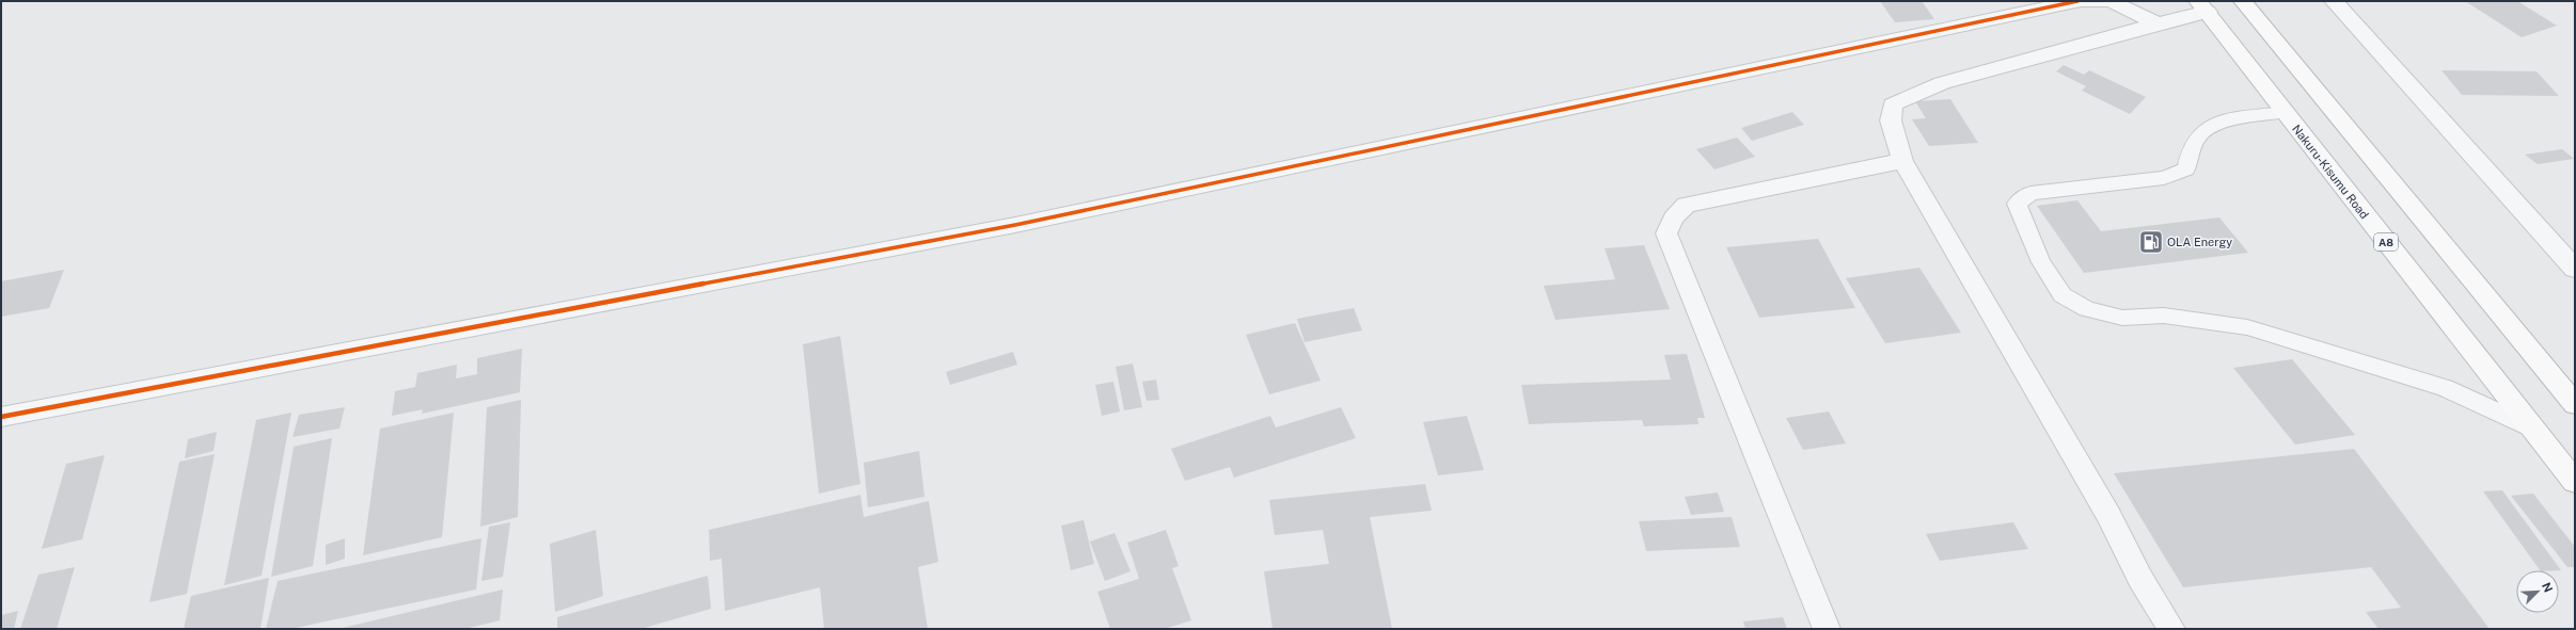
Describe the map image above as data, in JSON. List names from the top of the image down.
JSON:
{
  "streets": {
    "highway": ["Nakuru-Kisumu Road", "A8"]
  },
  "places": {
    "fuel station": ["OLA Energy"]
  },
  "north": "top right"
}
